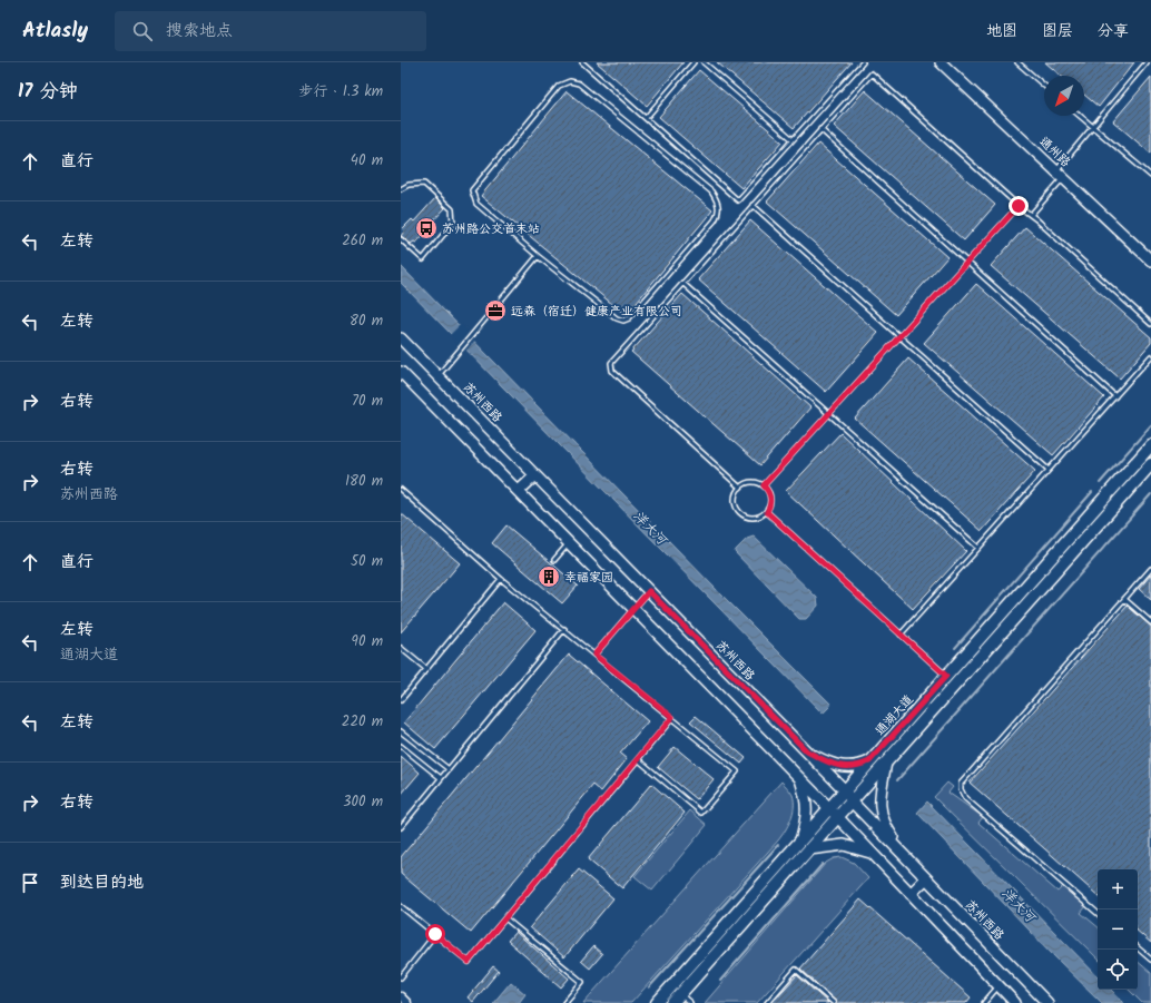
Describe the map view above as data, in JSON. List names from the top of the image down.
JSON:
{
  "streets": {
    "main road": ["通州路", "苏州西路", "通湖大道"]
  },
  "crossings": [
    ["苏州西路", "通湖大道"]
  ],
  "water": ["洋大河"],
  "places": {
    "bus stop": ["苏州路公交首末站"],
    "office": ["远森（宿迁）健康产业有限公司"],
    "building": ["幸福家园"]
  },
  "north": "bottom left",
  "page": {
    "header": "Atlasly",
    "search": "搜索地点",
    "nav": ["地图", "图层", "分享"],
    "heading": ["17 分钟", "步行 · 1.3 km"],
    "list": [
      ["直行", "40 m"],
      ["左转", "260 m"],
      ["左转", "80 m"],
      ["右转", "70 m"],
      ["右转", "苏州西路", "180 m"],
      ["直行", "50 m"],
      ["左转", "通湖大道", "90 m"],
      ["左转", "220 m"],
      ["右转", "300 m"],
      "到达目的地"
    ],
    "map_buttons": ["+", "−"]
  }
}
